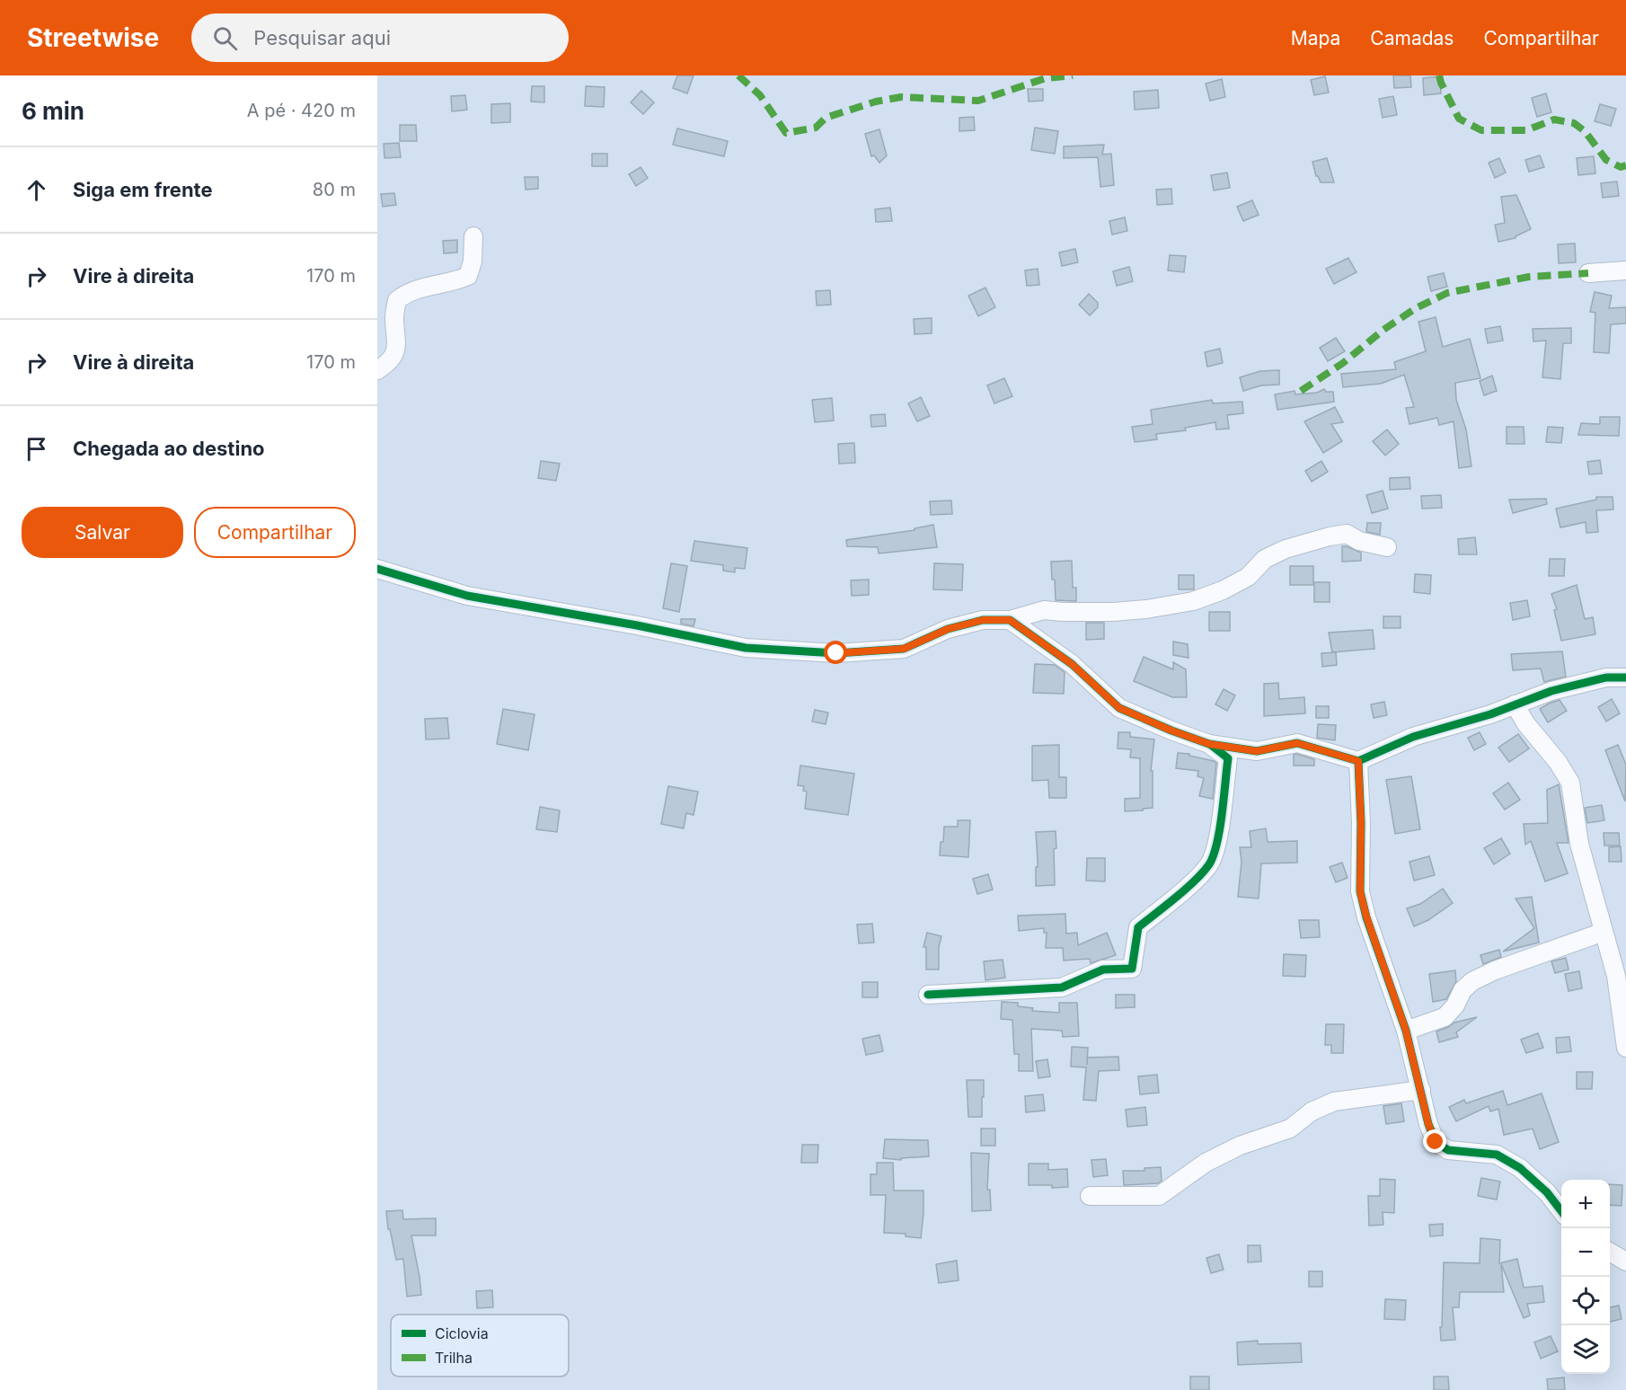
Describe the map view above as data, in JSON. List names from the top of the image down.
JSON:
{
  "legend": ["Ciclovia", "Trilha"],
  "page": {
    "header": "Streetwise",
    "search": "Pesquisar aqui",
    "nav": ["Mapa", "Camadas", "Compartilhar"],
    "heading": ["6 min", "A pé · 420 m"],
    "list": [
      ["Siga em frente", "80 m"],
      ["Vire à direita", "170 m"],
      ["Vire à direita", "170 m"],
      "Chegada ao destino"
    ],
    "buttons": ["Salvar", "Compartilhar"],
    "map_buttons": ["+", "−"]
  }
}
